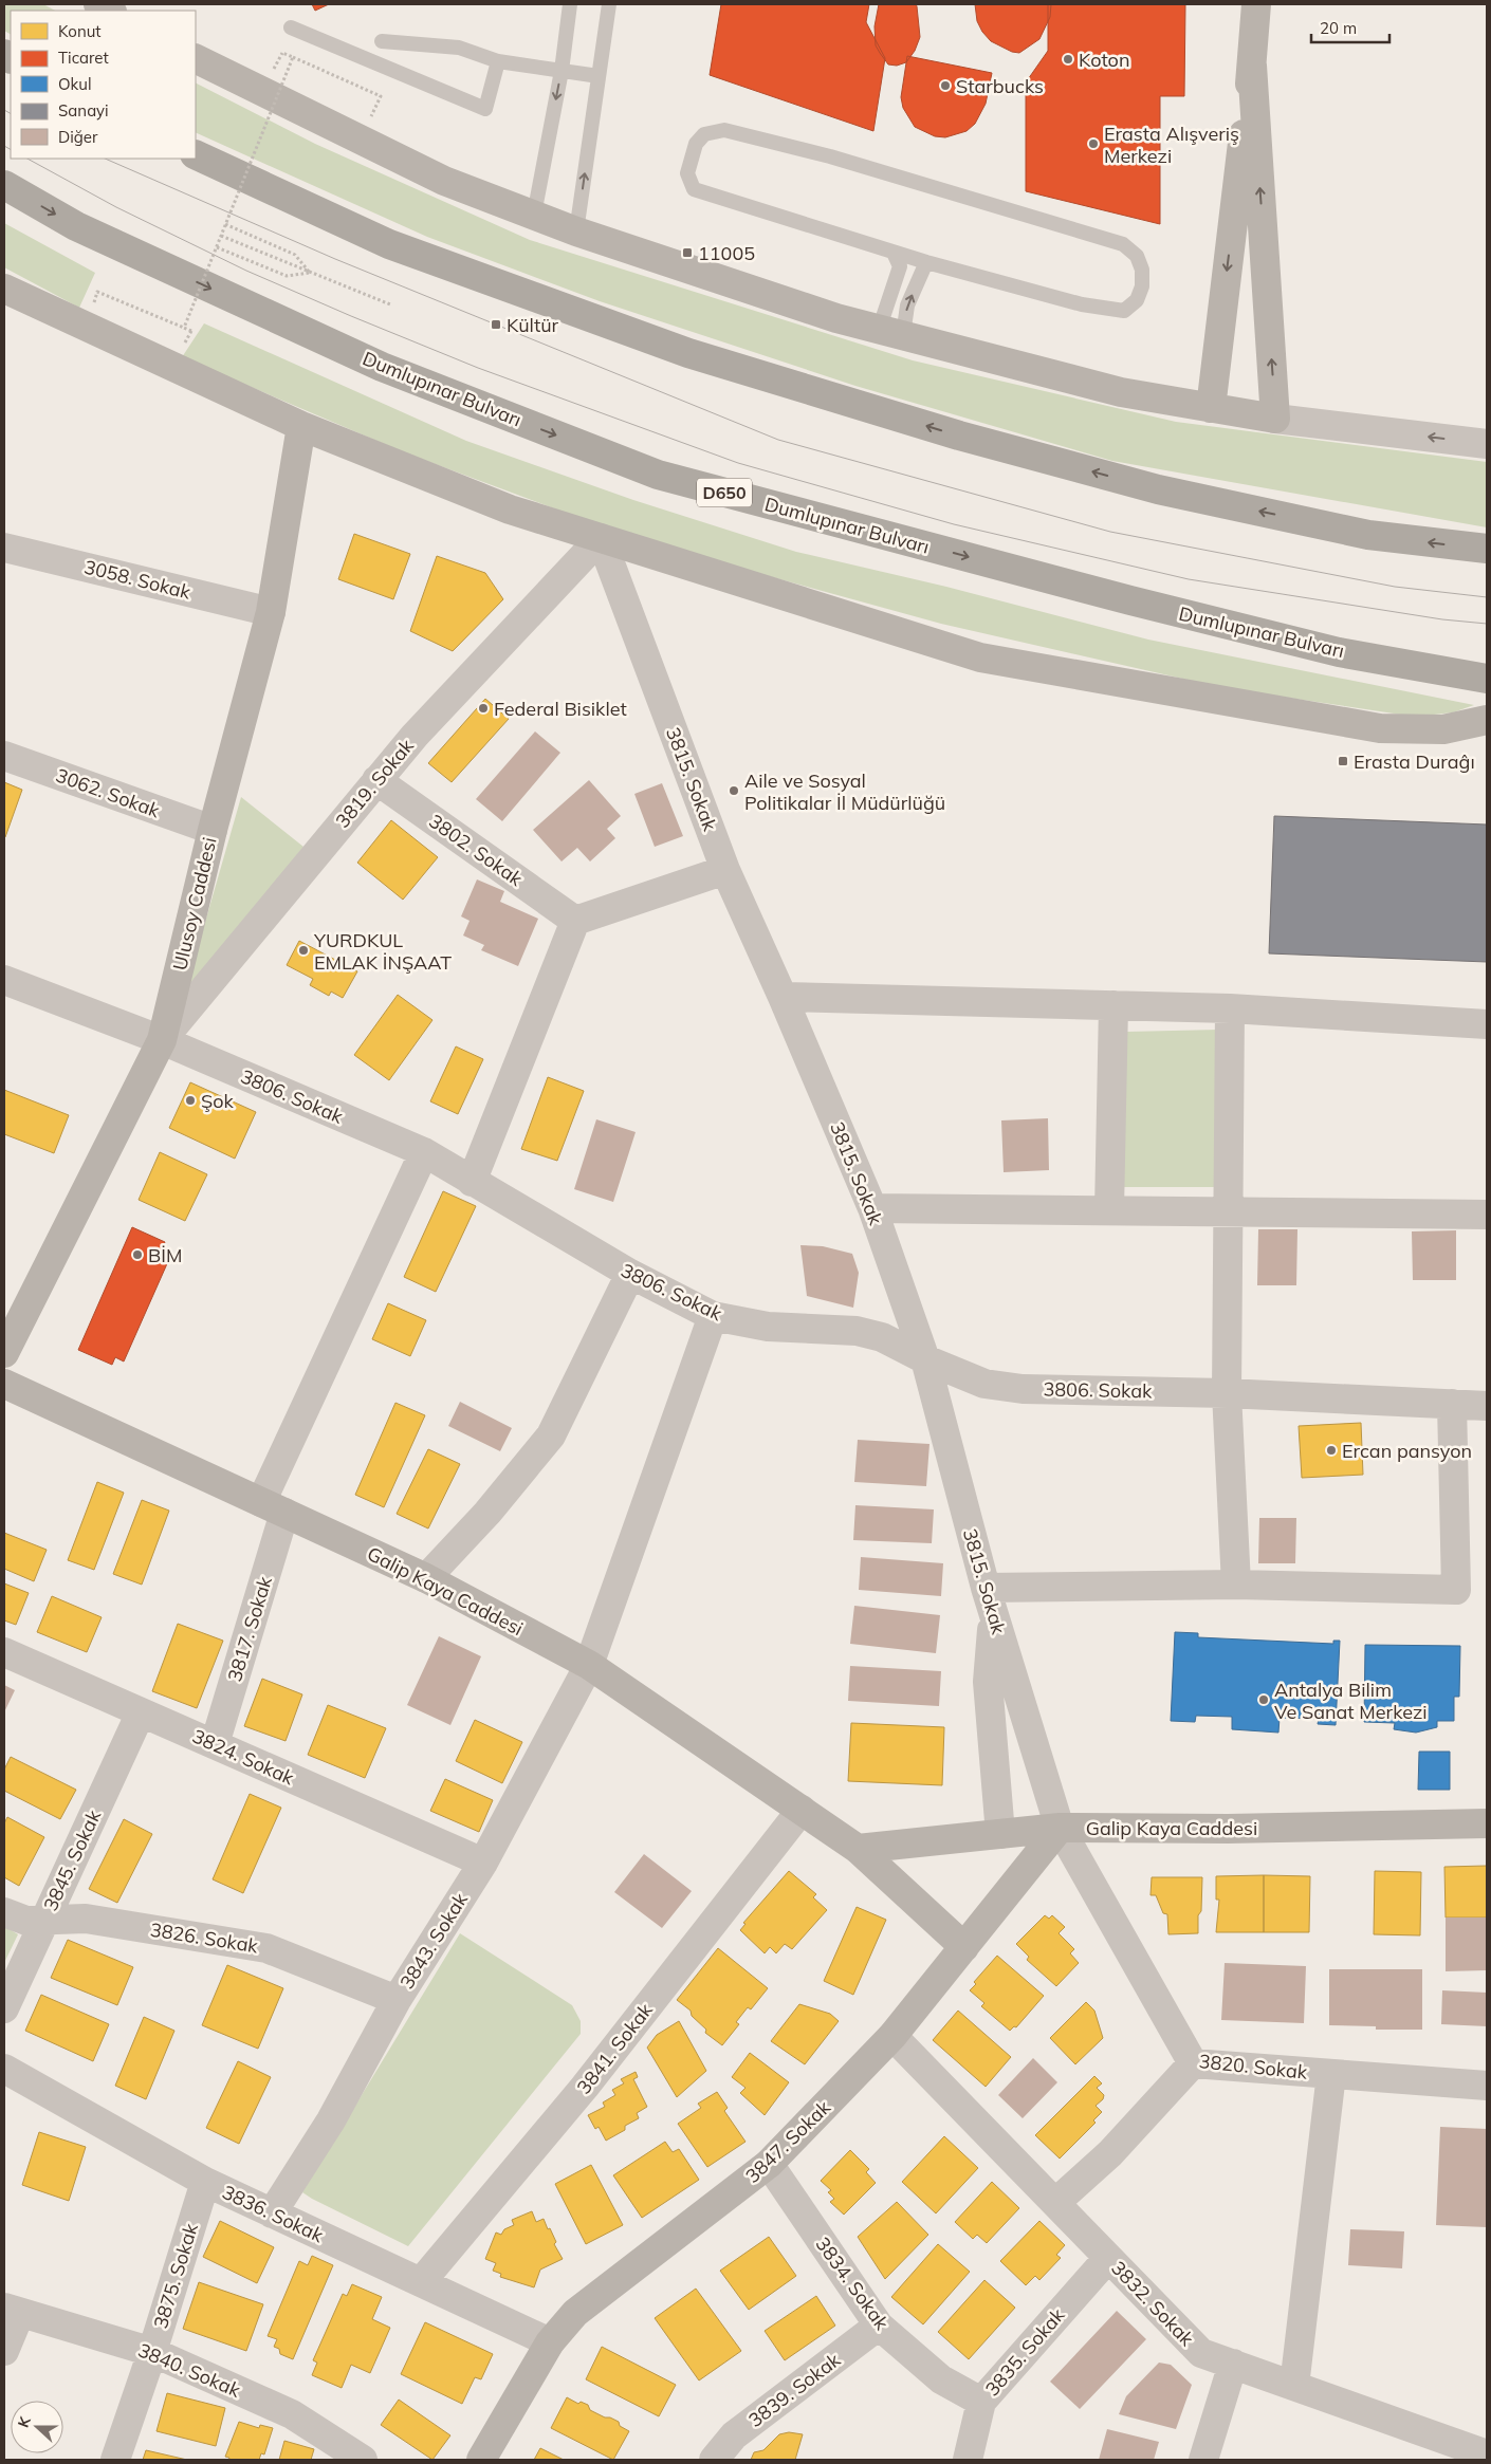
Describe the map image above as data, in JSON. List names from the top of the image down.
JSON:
{
  "streets": {
    "highway": ["Dumlupınar Bulvarı", "D650"],
    "street": [
      "3058. Sokak",
      "3815. Sokak",
      "3819. Sokak",
      "3062. Sokak",
      "3802. Sokak",
      "Ulusoy Caddesi",
      "3806. Sokak",
      "Galip Kaya Caddesi",
      "3817. Sokak",
      "3824. Sokak",
      "3845. Sokak",
      "3826. Sokak",
      "3843. Sokak",
      "3841. Sokak",
      "3820. Sokak",
      "3847. Sokak",
      "3836. Sokak",
      "3875. Sokak",
      "3834. Sokak",
      "3832. Sokak",
      "3835. Sokak",
      "3840. Sokak",
      "3839. Sokak"
    ]
  },
  "crossings": [
    ["3058. Sokak", "Ulusoy Caddesi"],
    ["3815. Sokak", "3819. Sokak"],
    ["3815. Sokak", "3806. Sokak"],
    ["3815. Sokak", "Galip Kaya Caddesi"],
    ["3815. Sokak", "3820. Sokak"],
    ["3815. Sokak", "3847. Sokak"],
    ["3819. Sokak", "3802. Sokak"],
    ["3819. Sokak", "Ulusoy Caddesi"],
    ["3819. Sokak", "3806. Sokak"],
    ["3062. Sokak", "Ulusoy Caddesi"],
    ["Ulusoy Caddesi", "3806. Sokak"],
    ["3806. Sokak", "3817. Sokak"],
    ["3806. Sokak", "3843. Sokak"],
    ["Galip Kaya Caddesi", "3817. Sokak"],
    ["Galip Kaya Caddesi", "3843. Sokak"],
    ["Galip Kaya Caddesi", "3841. Sokak"],
    ["Galip Kaya Caddesi", "3820. Sokak"],
    ["Galip Kaya Caddesi", "3847. Sokak"],
    ["3817. Sokak", "3824. Sokak"],
    ["3824. Sokak", "3845. Sokak"],
    ["3824. Sokak", "3843. Sokak"],
    ["3845. Sokak", "3826. Sokak"],
    ["3826. Sokak", "3843. Sokak"],
    ["3843. Sokak", "3836. Sokak"],
    ["3841. Sokak", "3836. Sokak"],
    ["3820. Sokak", "3847. Sokak"],
    ["3847. Sokak", "3836. Sokak"],
    ["3847. Sokak", "3834. Sokak"],
    ["3847. Sokak", "3832. Sokak"],
    ["3836. Sokak", "3875. Sokak"],
    ["3875. Sokak", "3840. Sokak"],
    ["3834. Sokak", "3835. Sokak"],
    ["3834. Sokak", "3839. Sokak"],
    ["3832. Sokak", "3835. Sokak"]
  ],
  "places": {
    "other": [
      "Koton",
      "Starbucks",
      "Erasta Alışveriş Merkezi",
      "Federal Bisiklet",
      "Aile ve Sosyal Politikalar İl Müdürlüğü",
      "YURDKUL EMLAK İNŞAAT",
      "Şok",
      "BİM",
      "Ercan pansyon",
      "Antalya Bilim Ve Sanat Merkezi"
    ],
    "transit": ["11005", "Kültür", "Erasta Duraĝı"]
  },
  "legend": [
    "Konut",
    "Ticaret",
    "Okul",
    "Sanayi",
    "Diğer"
  ],
  "scale_bar": "20 m",
  "north": "left"
}
